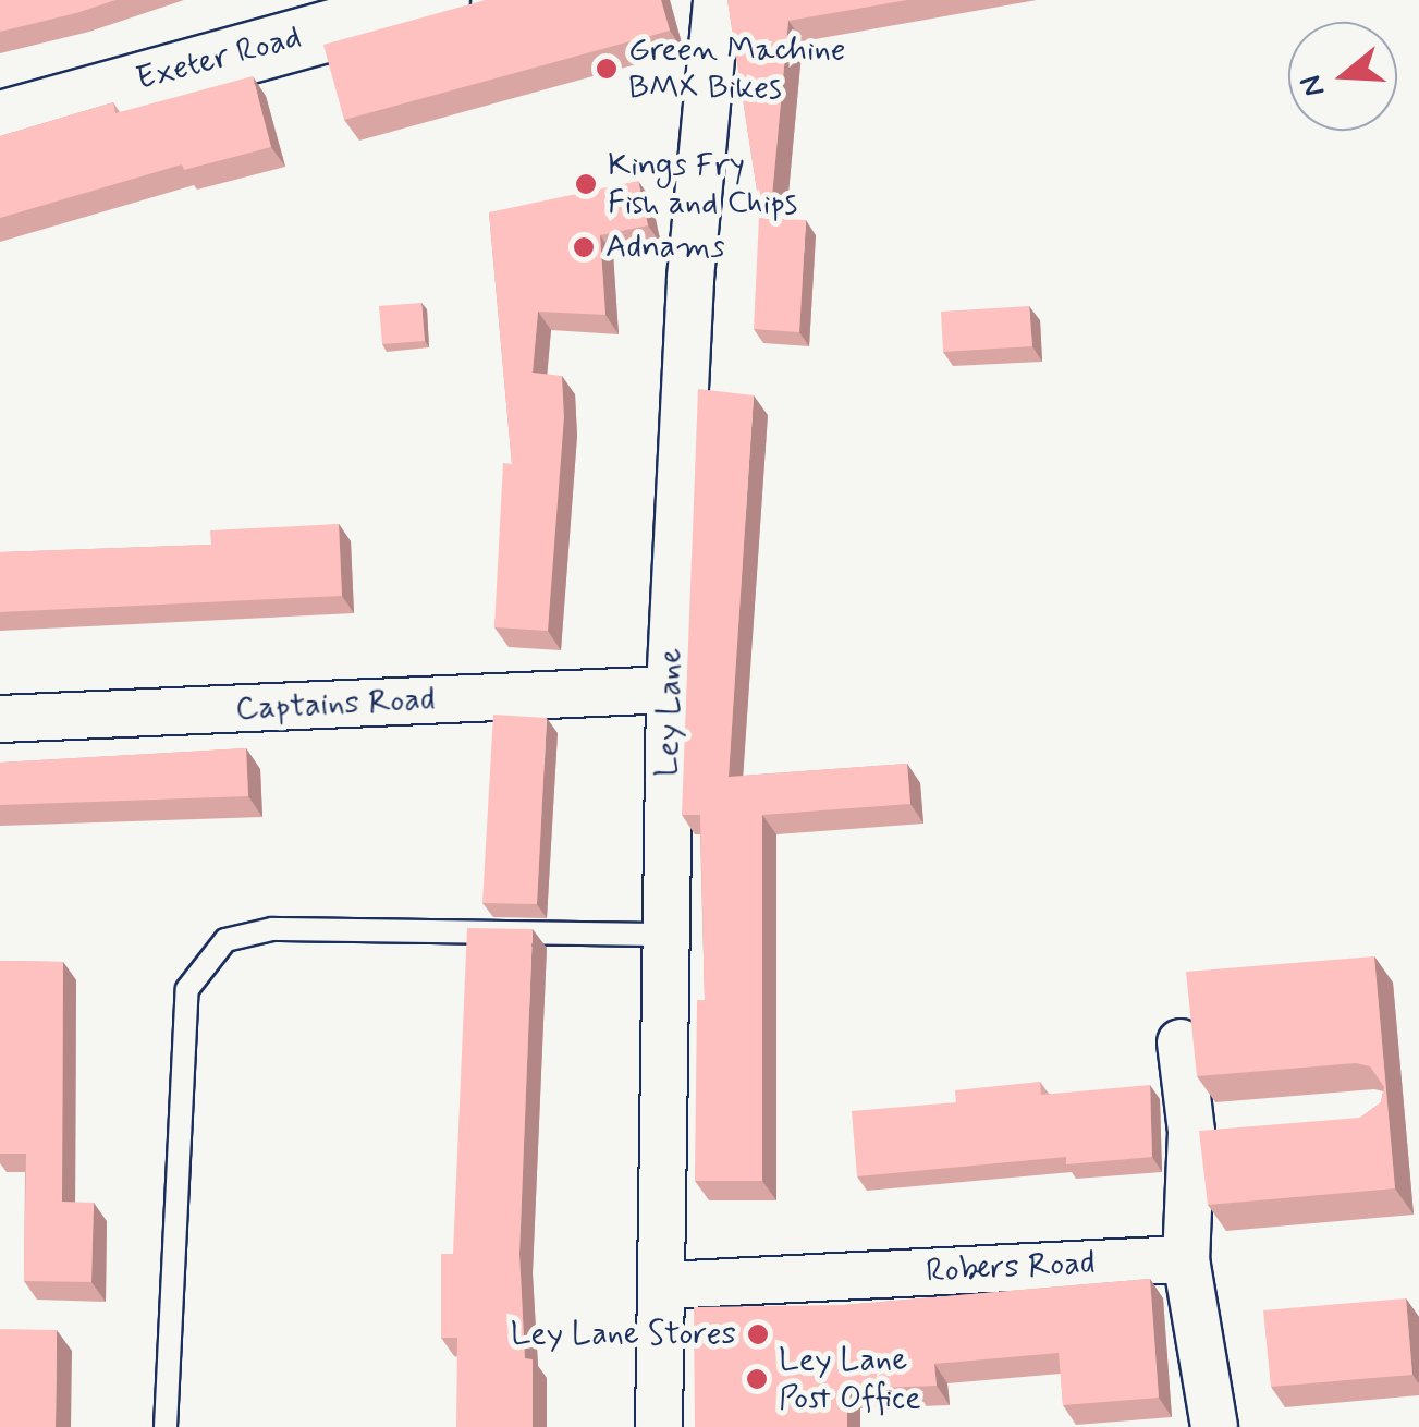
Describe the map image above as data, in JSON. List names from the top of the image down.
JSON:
{
  "streets": {
    "main road": ["Exeter Road"],
    "street": ["Captains Road", "Ley Lane", "Robers Road"]
  },
  "crossings": [
    ["Captains Road", "Ley Lane"],
    ["Ley Lane", "Robers Road"]
  ],
  "places": [
    "Green Machine BMX Bikes",
    "Kings Fry Fish and Chips",
    "Adnams",
    "Ley Lane Stores",
    "Ley Lane Post Office"
  ],
  "north": "left"
}
